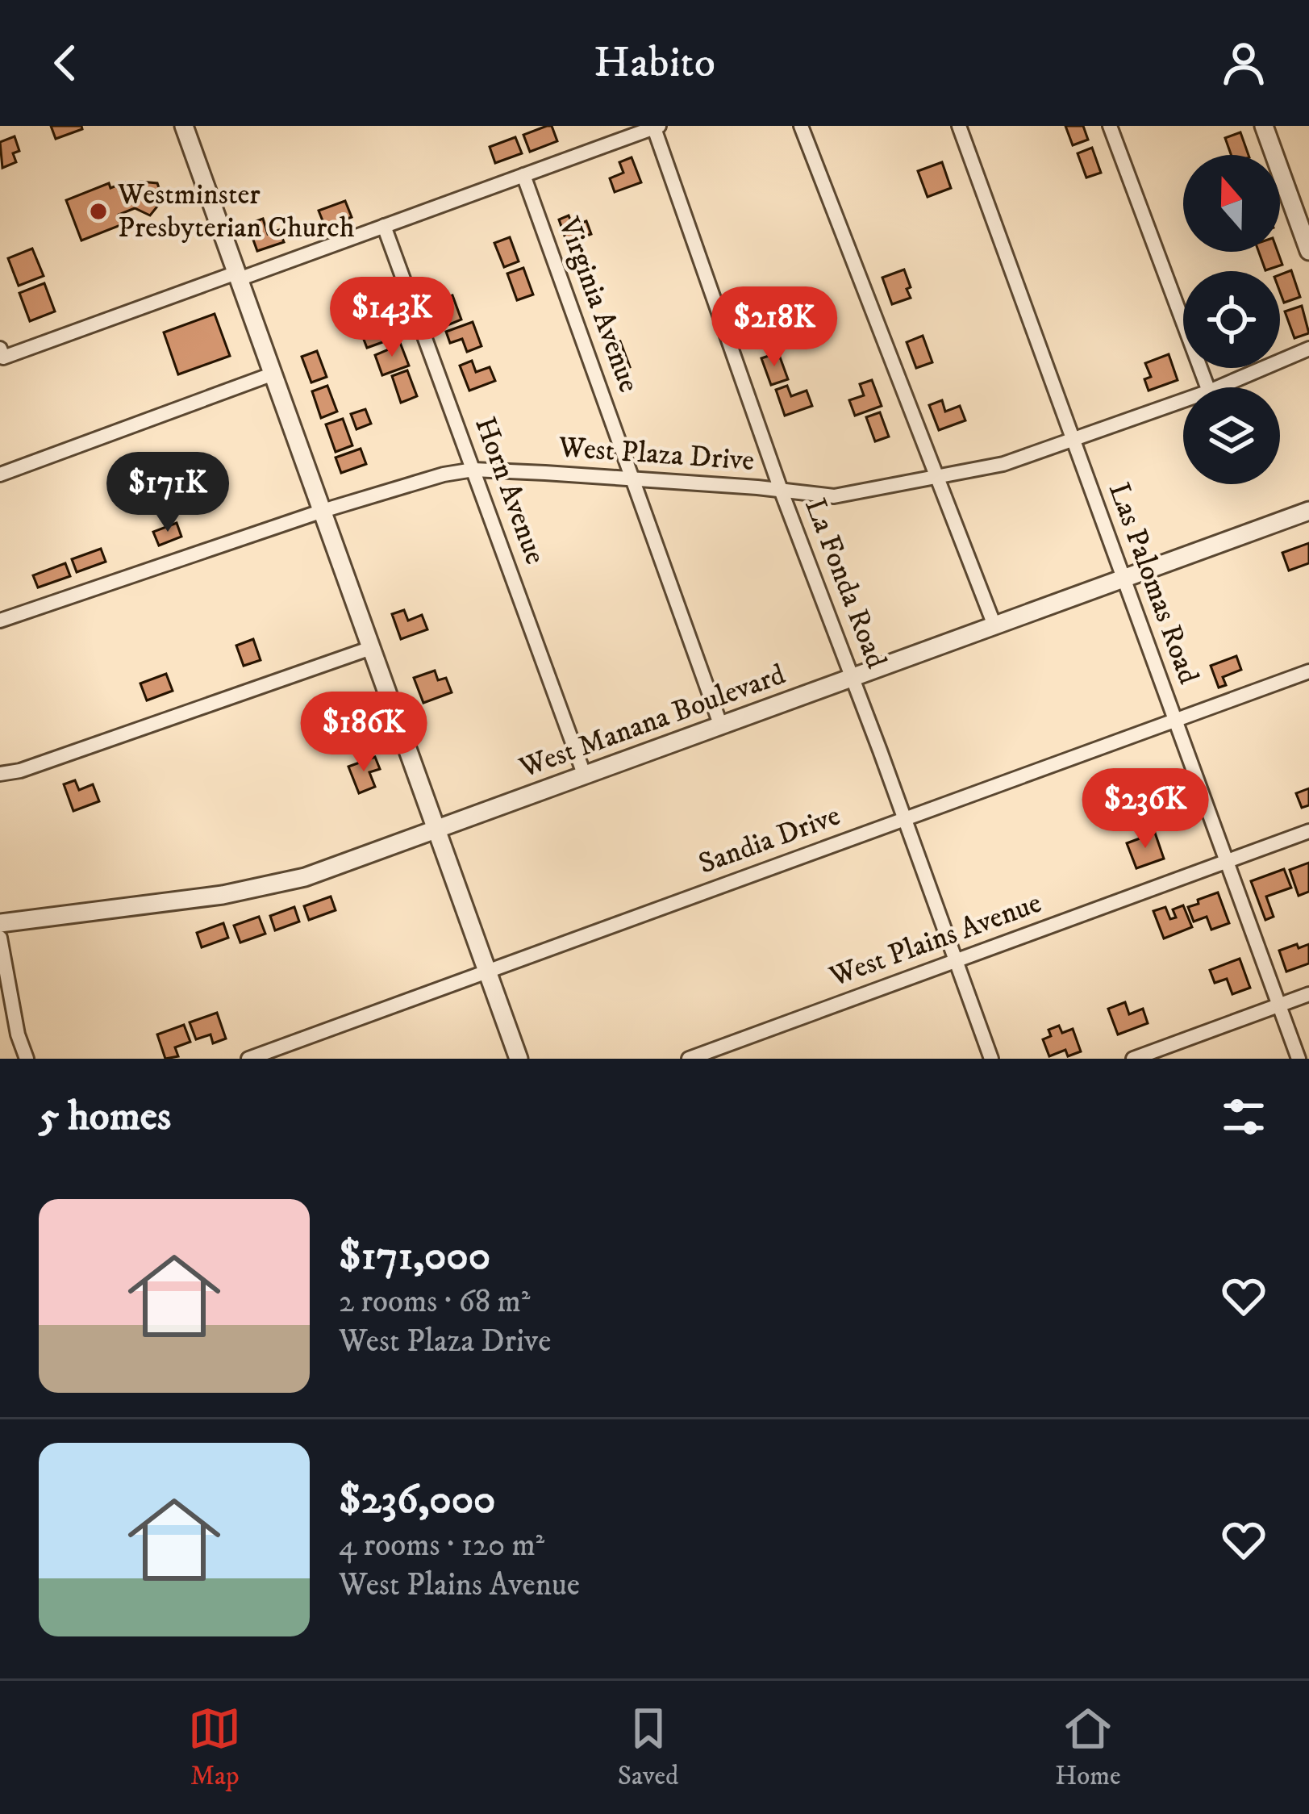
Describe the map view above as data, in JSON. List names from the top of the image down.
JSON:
{
  "streets": {
    "street": [
      "Virginia Avenue",
      "West Plaza Drive",
      "Horn Avenue",
      "La Fonda Road",
      "Las Palomas Road",
      "West Manana Boulevard",
      "Sandia Drive",
      "West Plains Avenue"
    ]
  },
  "crossings": [
    ["Virginia Avenue", "West Plaza Drive"],
    ["Virginia Avenue", "West Manana Boulevard"],
    ["West Plaza Drive", "Horn Avenue"],
    ["West Plaza Drive", "La Fonda Road"],
    ["West Plaza Drive", "Las Palomas Road"],
    ["Horn Avenue", "West Manana Boulevard"],
    ["La Fonda Road", "West Manana Boulevard"],
    ["La Fonda Road", "Sandia Drive"],
    ["La Fonda Road", "West Plains Avenue"],
    ["Las Palomas Road", "West Manana Boulevard"],
    ["Las Palomas Road", "Sandia Drive"],
    ["Las Palomas Road", "West Plains Avenue"]
  ],
  "places": ["Westminster Presbyterian Church"],
  "north": "top",
  "page": {
    "header": "Habito",
    "price": [
      "$143K",
      "$218K",
      "$171K",
      "$186K",
      "$236K"
    ],
    "heading": "5 homes",
    "list": [
      {
        "name": "$171,000",
        "note": "2 rooms · 68 m² · West Plaza Drive"
      },
      {
        "name": "$236,000",
        "note": "4 rooms · 120 m² · West Plains Avenue"
      }
    ],
    "tabs": ["Map", "Saved", "Home"]
  }
}
